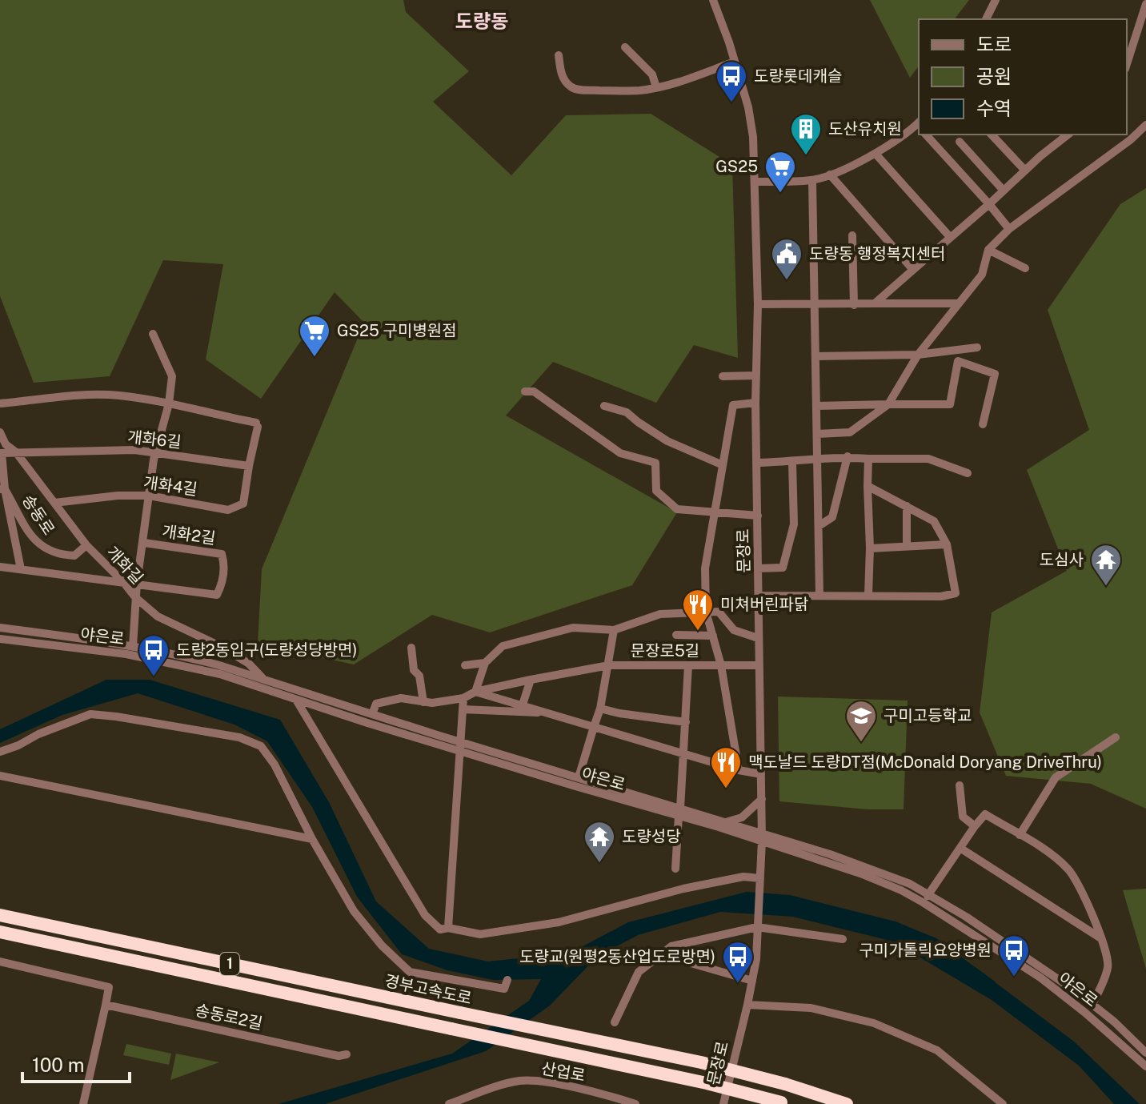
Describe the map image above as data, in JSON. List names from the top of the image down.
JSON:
{
  "streets": {
    "highway": ["1", "경부고속도로"],
    "street": [
      "개화6길",
      "개화4길",
      "송동로",
      "개화2길",
      "문장로",
      "개화길",
      "야은로",
      "문장로5길",
      "송동로2길",
      "산업로"
    ]
  },
  "crossings": [
    ["개화6길", "개화4길"],
    ["개화6길", "송동로"],
    ["개화6길", "개화2길"],
    ["개화6길", "개화길"],
    ["개화4길", "개화2길"],
    ["개화4길", "개화길"],
    ["송동로", "개화길"],
    ["개화2길", "개화길"],
    ["개화2길", "야은로"],
    ["문장로", "야은로"],
    ["문장로", "문장로5길"],
    ["개화길", "야은로"],
    ["야은로", "문장로5길"]
  ],
  "districts": ["도량동"],
  "places": {
    "bus stop": [
      "도량롯데캐슬",
      "도량2동입구(도량성당방면)",
      "구미가톨릭요양병원",
      "도량교(원평2동산업도로방면)"
    ],
    "building": ["도산유치원"],
    "supermarket": ["GS25", "GS25 구미병원점"],
    "public building": ["도량동 행정복지센터"],
    "temple": ["도심사", "도량성당"],
    "restaurant": ["미쳐버린파닭", "맥도날드 도량DT점(McDonald Doryang DriveThru)"],
    "school or university": ["구미고등학교"]
  },
  "legend": ["도로", "공원", "수역"],
  "scale_bar": "100 m"
}
